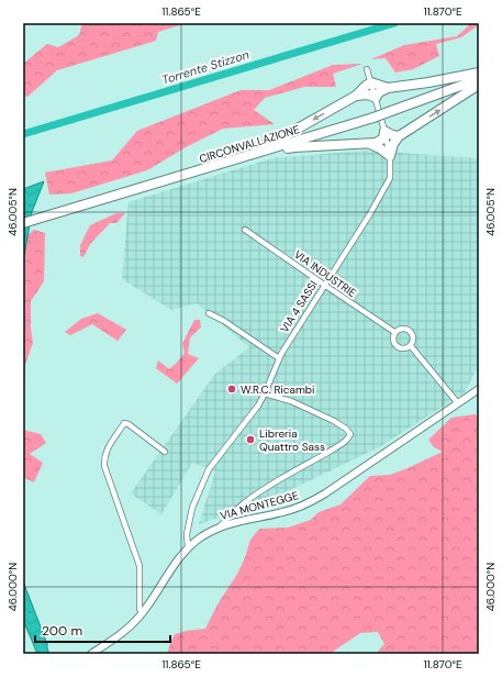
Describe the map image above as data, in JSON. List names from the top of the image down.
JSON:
{
  "streets": {
    "highway": ["CIRCONVALLAZIONE"],
    "street": ["VIA INDUSTRIE", "VIA 4 SASSI", "VIA MONTEGGE"]
  },
  "crossings": [
    ["VIA INDUSTRIE", "VIA 4 SASSI"],
    ["VIA INDUSTRIE", "VIA MONTEGGE"],
    ["VIA 4 SASSI", "VIA MONTEGGE"]
  ],
  "water": ["Torrente Stizzon"],
  "places": ["W.R.C. Ricambi", "Libreria Quattro Sass"],
  "scale_bar": "200 m",
  "coordinates": [
    "11.865°E",
    "11.870°E",
    "46.005°N",
    "46.000°N"
  ]
}
